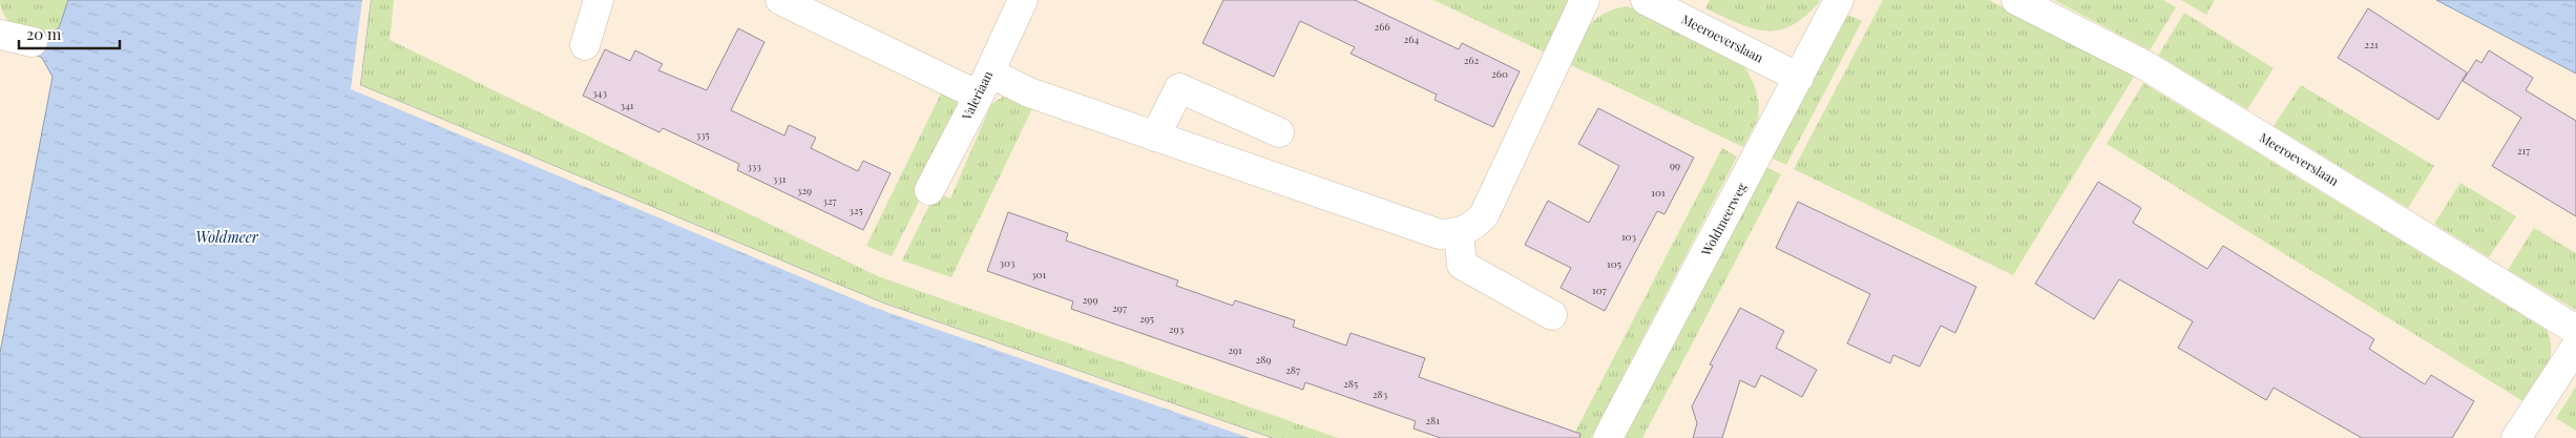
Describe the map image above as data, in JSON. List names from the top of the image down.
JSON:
{
  "streets": {
    "street": ["Meeroeverslaan", "Valeriaan", "Woldmeerweg"]
  },
  "crossings": [
    ["Meeroeverslaan", "Woldmeerweg"]
  ],
  "water": ["Woldmeer"],
  "house_numbers": [
    "266",
    "264",
    "221",
    "262",
    "260",
    "343",
    "341",
    "335",
    "217",
    "99",
    "333",
    "331",
    "329",
    "101",
    "327",
    "325",
    "103",
    "303",
    "105",
    "301",
    "107",
    "299",
    "297",
    "295",
    "293",
    "291",
    "289",
    "287",
    "285",
    "283",
    "281"
  ],
  "scale_bar": "20 m"
}
